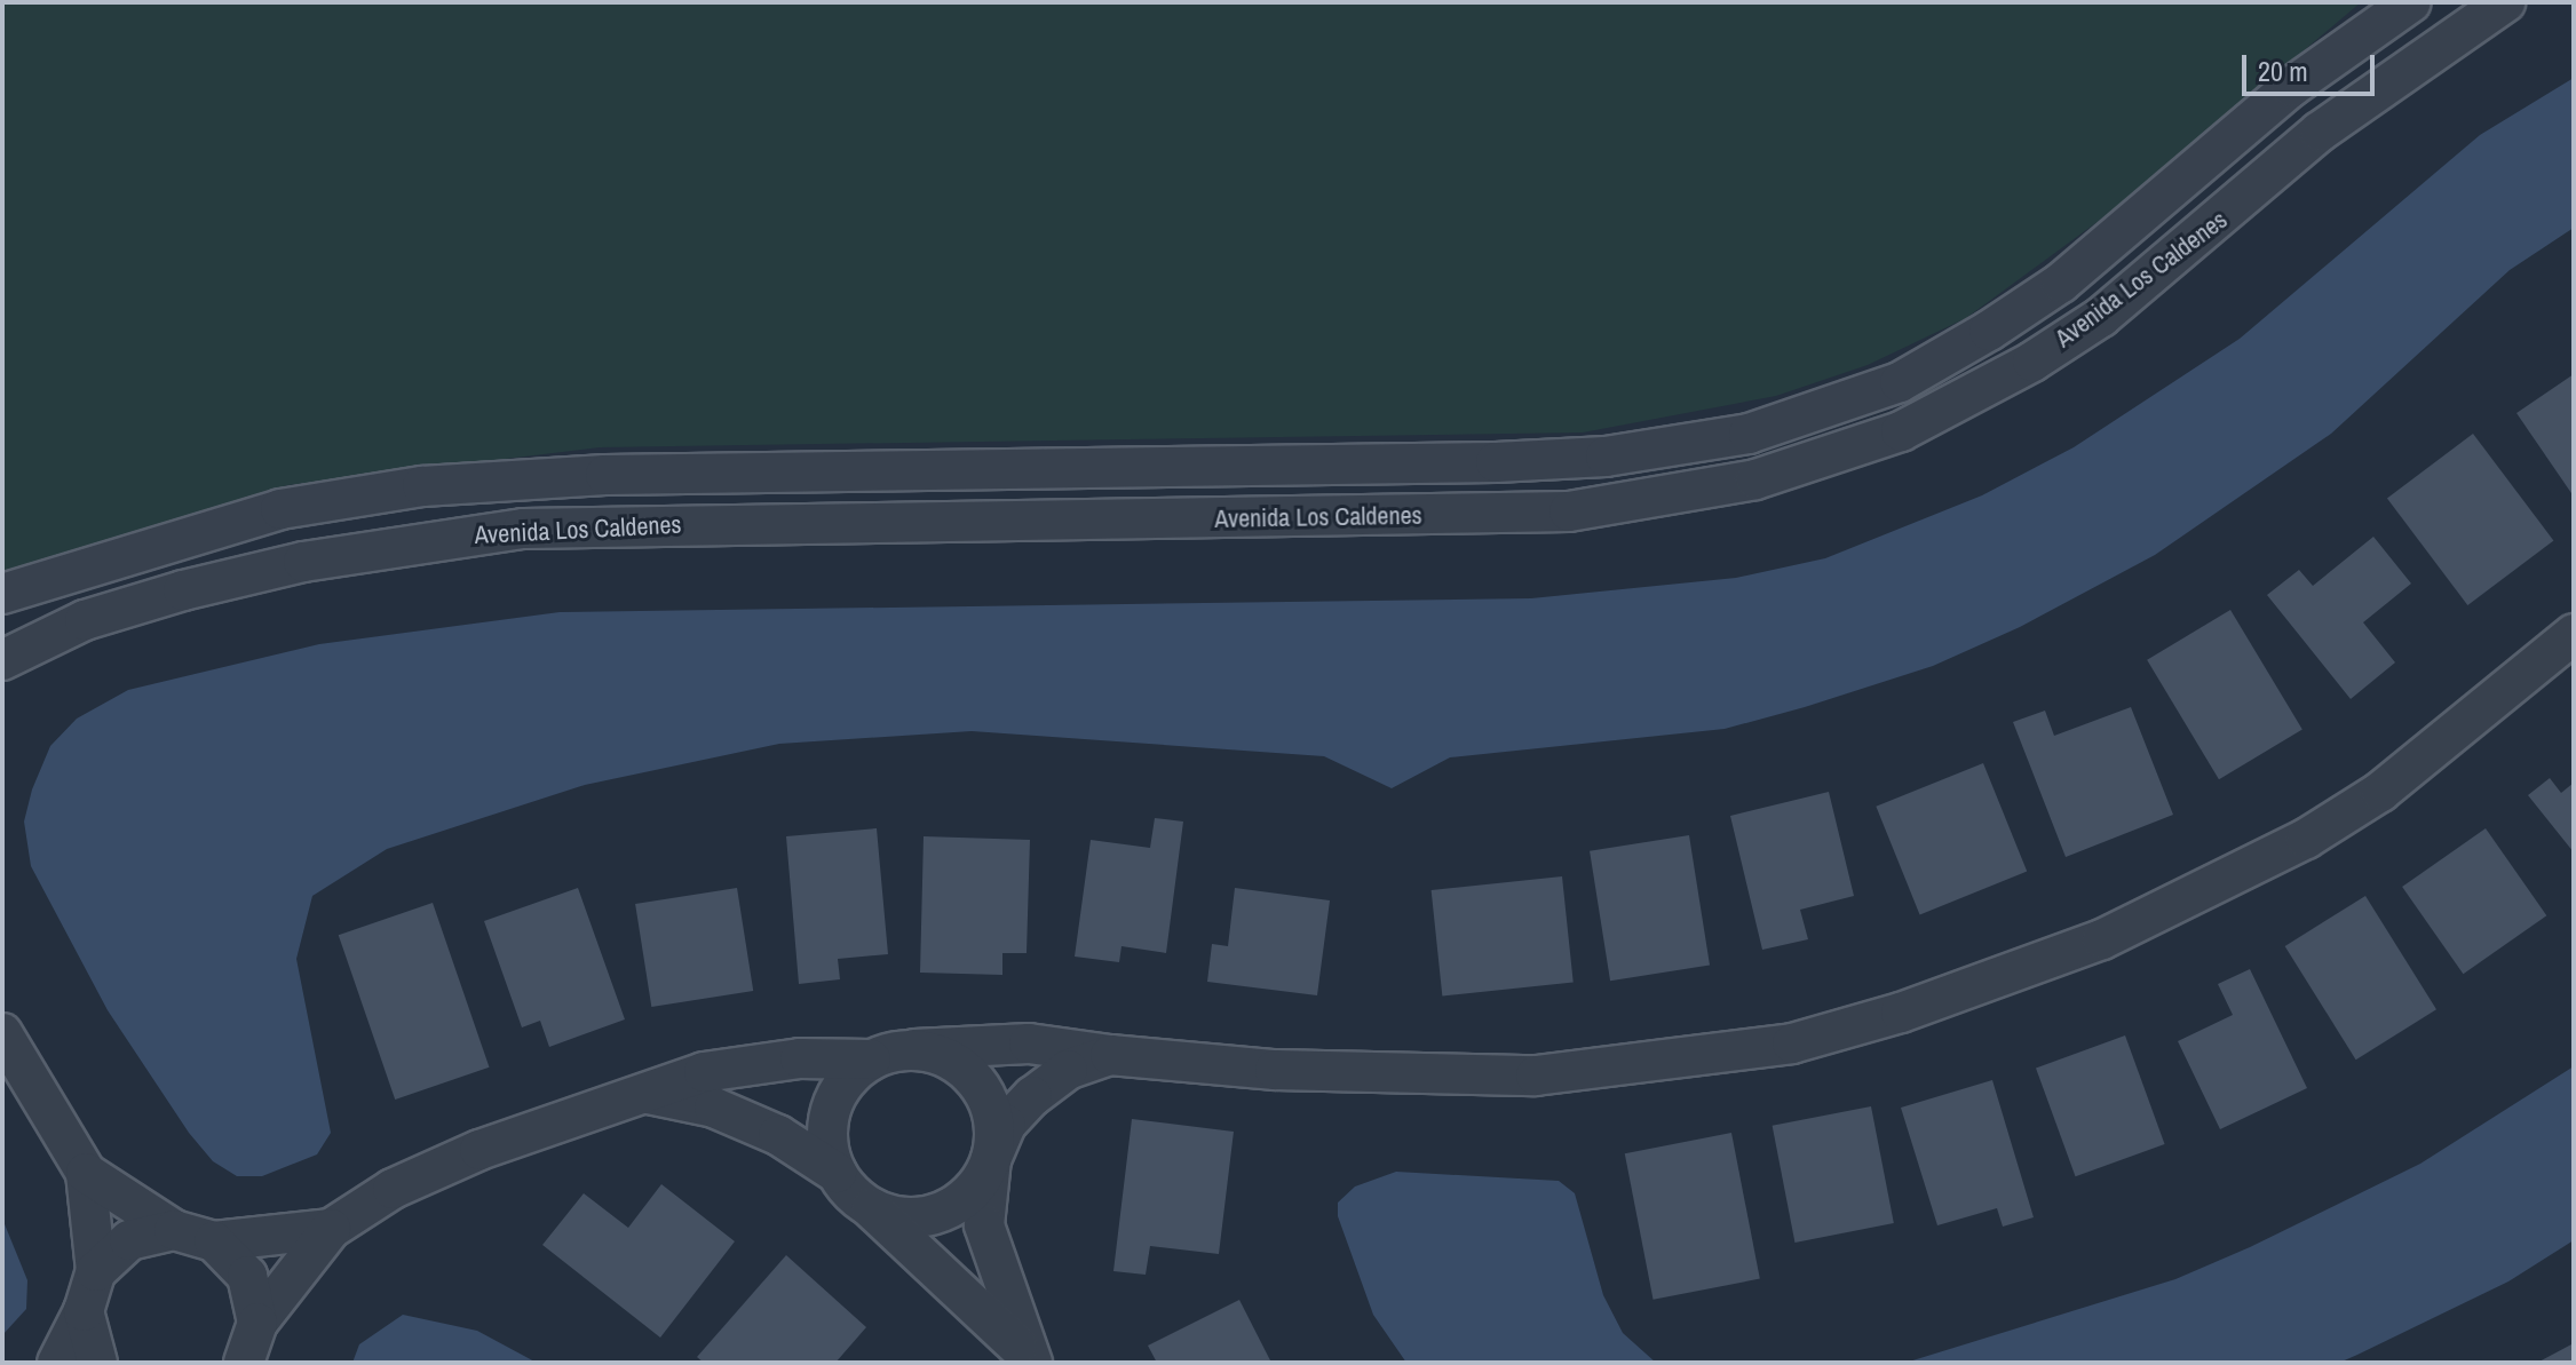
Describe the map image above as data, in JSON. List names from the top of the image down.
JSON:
{
  "streets": {
    "street": ["Avenida Los Caldenes"]
  },
  "scale_bar": "20 m"
}
